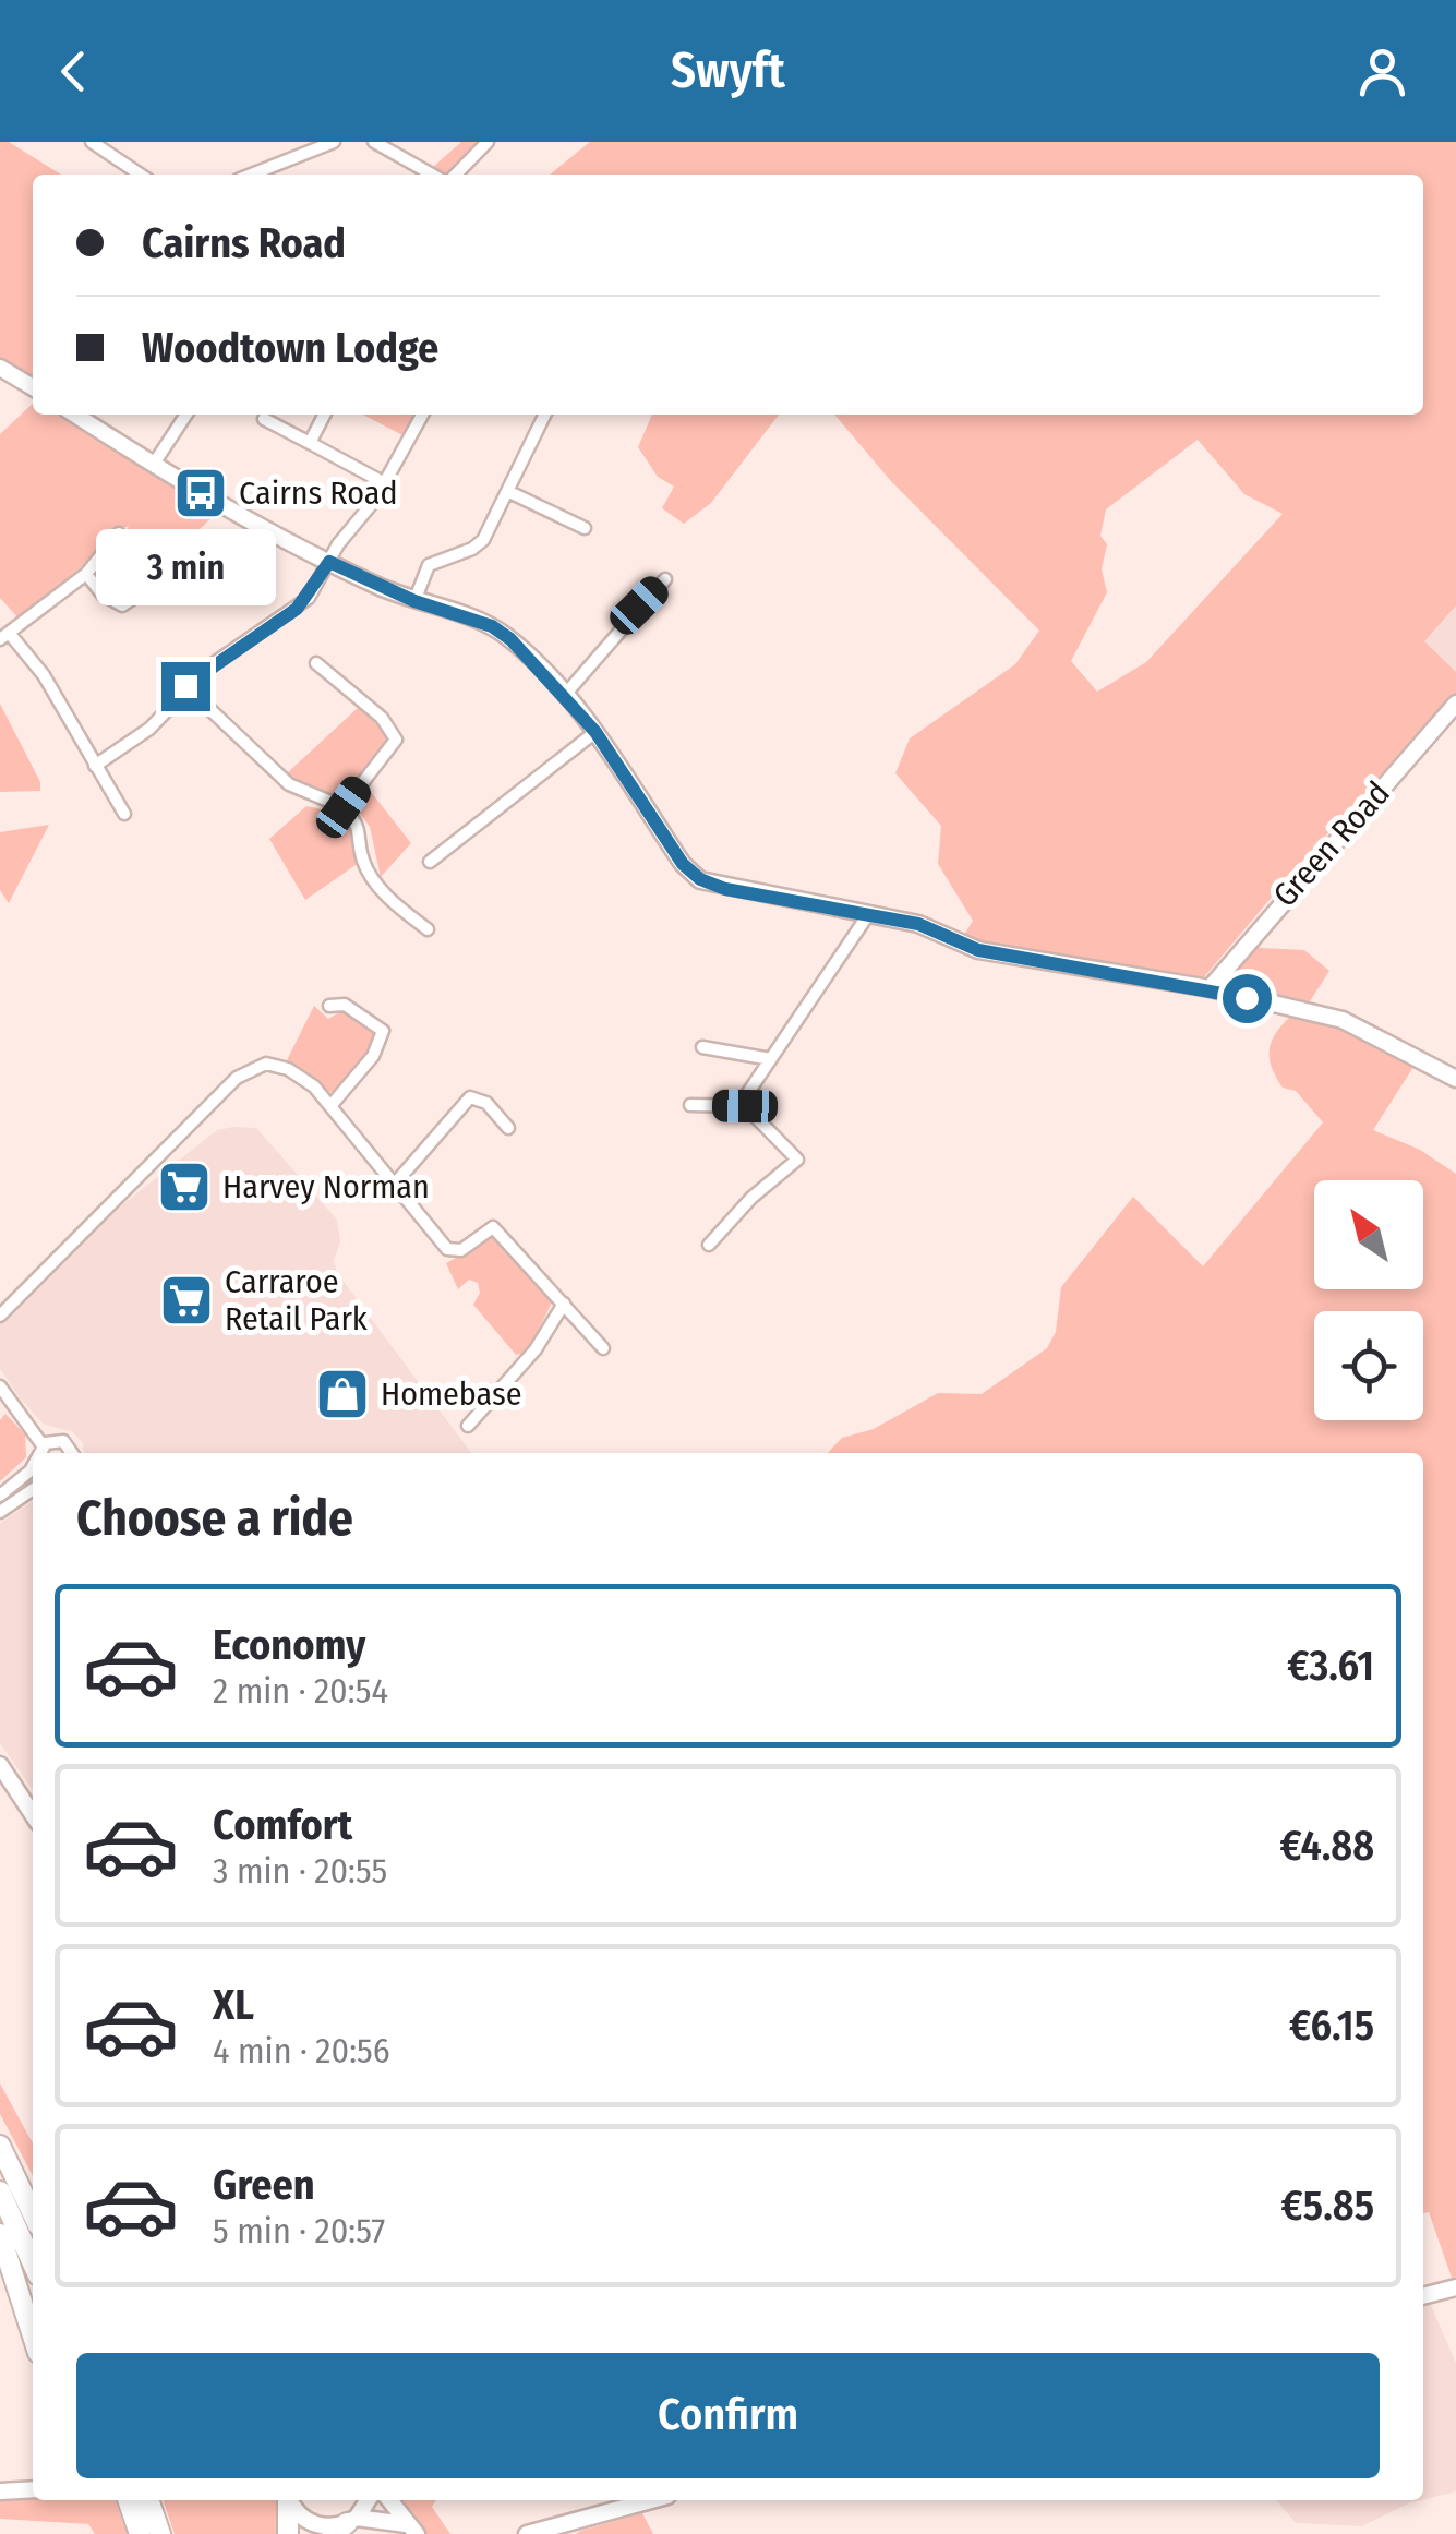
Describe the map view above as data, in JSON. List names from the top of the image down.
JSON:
{
  "streets": {
    "street": ["Green Road"]
  },
  "places": {
    "bus stop": ["Cairns Road"],
    "supermarket": ["Harvey Norman", "Carraroe Retail Park"],
    "shop": ["Homebase"]
  },
  "north": "top left",
  "page": {
    "header": "Swyft",
    "banner": ["Cairns Road", "Woodtown Lodge"],
    "bubble": "3 min",
    "heading": "Choose a ride",
    "list": [
      {
        "name": "Economy",
        "note": "2 min · 20:54",
        "value": "€3.61"
      },
      {
        "name": "Comfort",
        "note": "3 min · 20:55",
        "value": "€4.88"
      },
      {
        "name": "XL",
        "note": "4 min · 20:56",
        "value": "€6.15"
      },
      {
        "name": "Green",
        "note": "5 min · 20:57",
        "value": "€5.85"
      }
    ],
    "buttons": "Confirm"
  }
}
